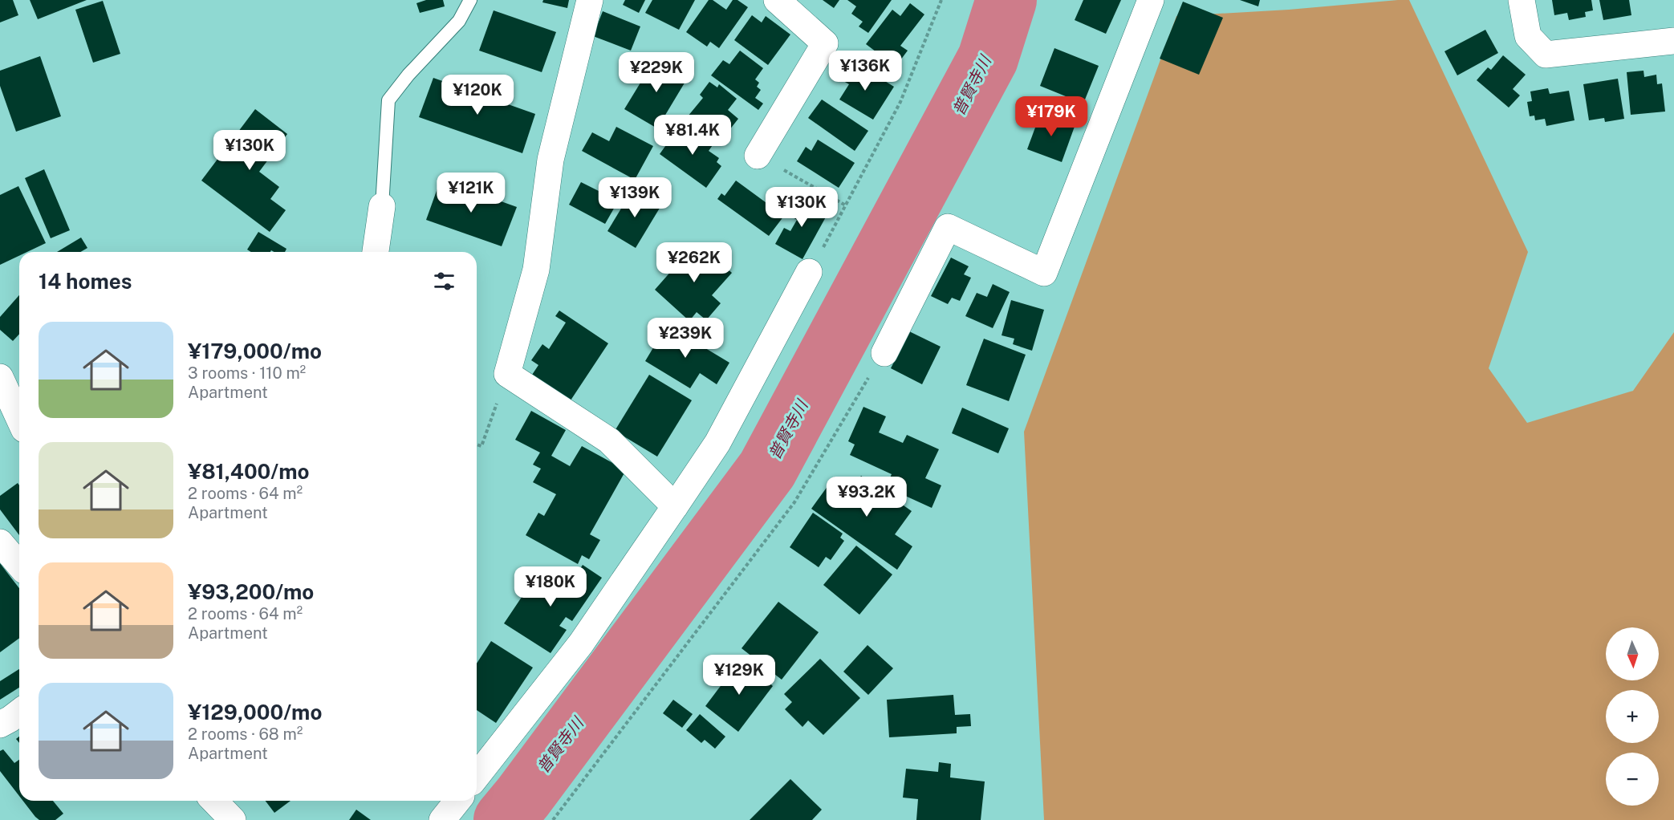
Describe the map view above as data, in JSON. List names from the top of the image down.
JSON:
{
  "water": ["普賢寺川"],
  "north": "bottom",
  "page": {
    "price": [
      "¥136K",
      "¥229K",
      "¥120K",
      "¥179K",
      "¥81.4K",
      "¥130K",
      "¥121K",
      "¥139K",
      "¥130K",
      "¥262K",
      "¥239K",
      "¥93.2K",
      "¥180K",
      "¥129K"
    ],
    "heading": "14 homes",
    "list": [
      {
        "name": "¥179,000/mo",
        "note": "3 rooms · 110 m² · Apartment"
      },
      {
        "name": "¥81,400/mo",
        "note": "2 rooms · 64 m² · Apartment"
      },
      {
        "name": "¥93,200/mo",
        "note": "2 rooms · 64 m² · Apartment"
      },
      {
        "name": "¥129,000/mo",
        "note": "2 rooms · 68 m² · Apartment"
      }
    ],
    "map_buttons": ["+", "−"]
  }
}
